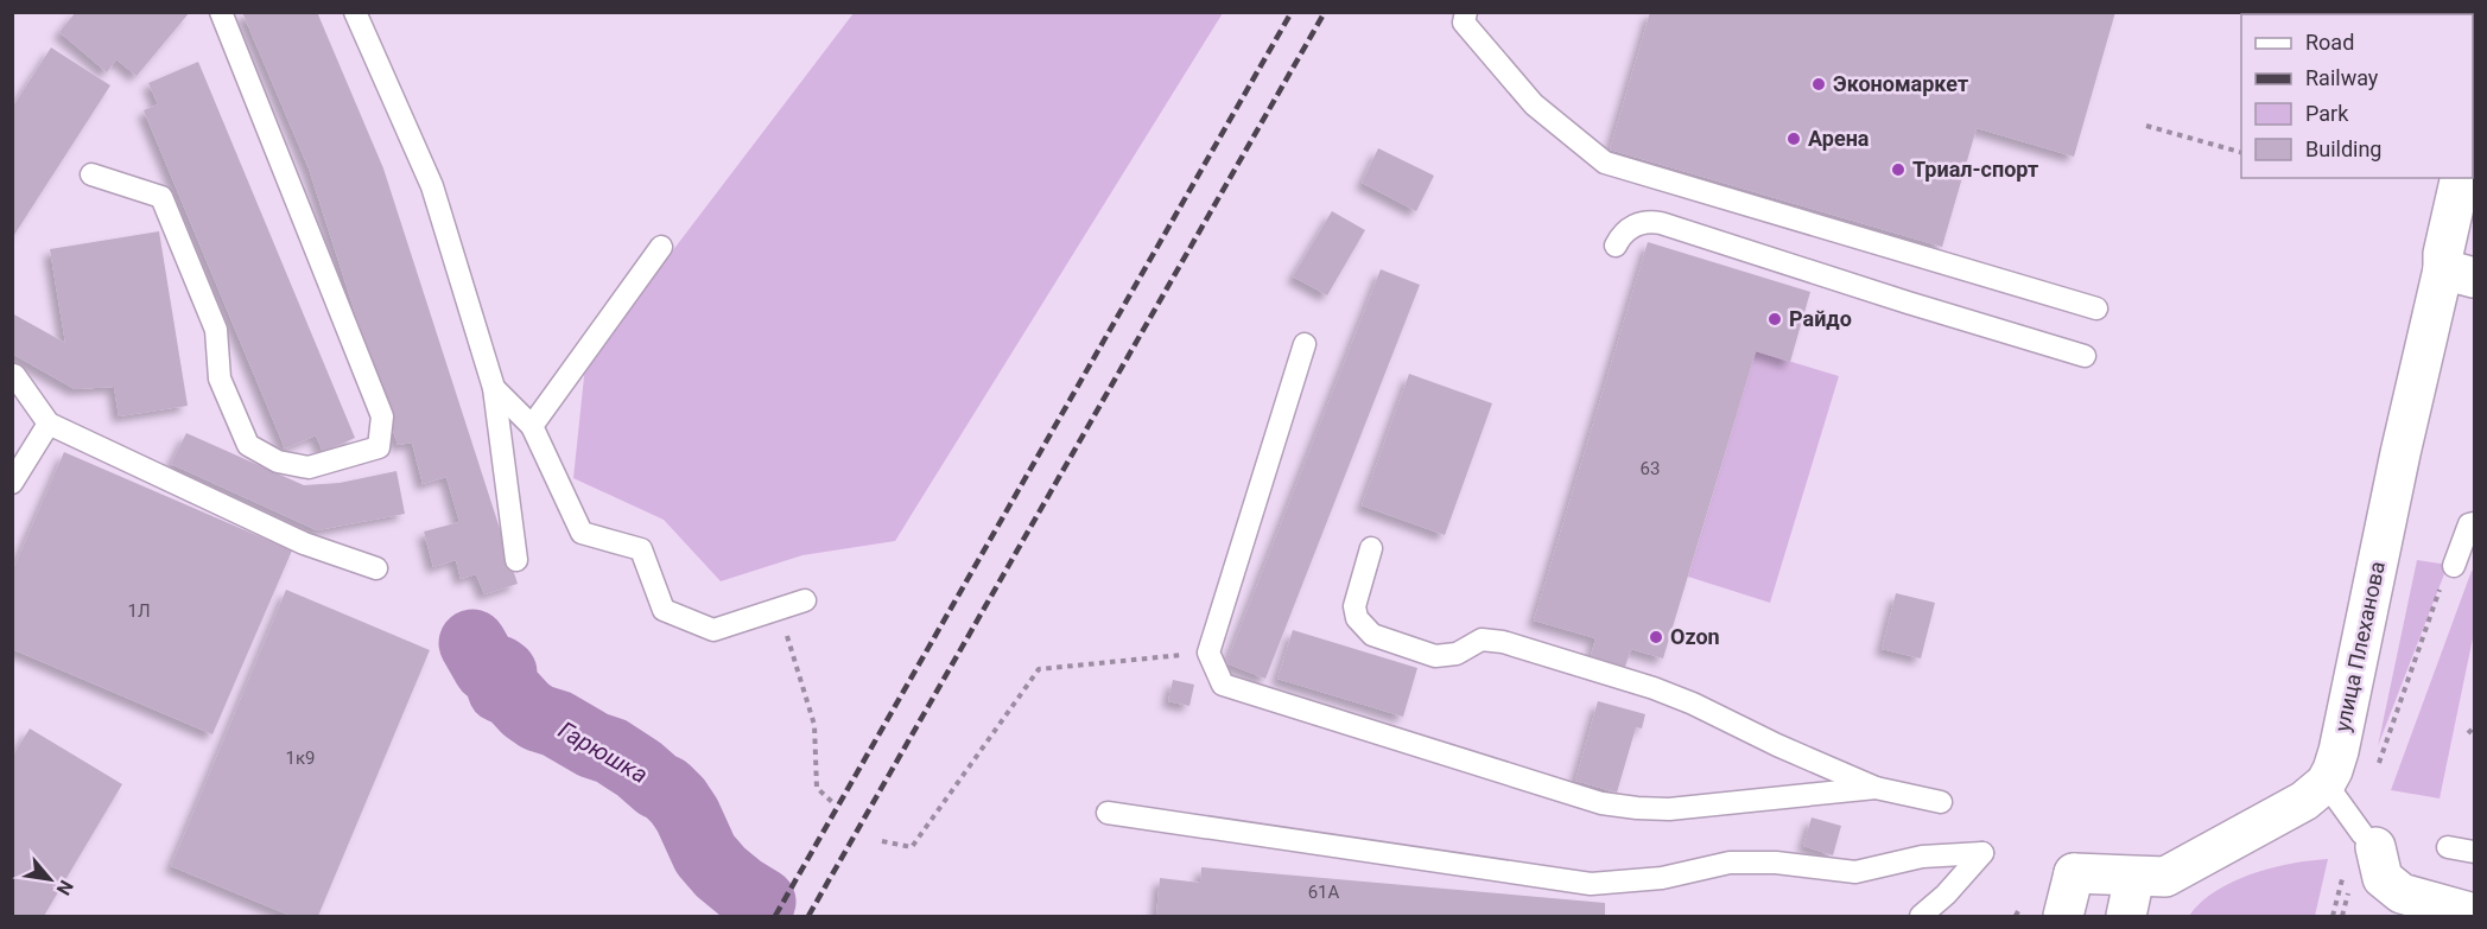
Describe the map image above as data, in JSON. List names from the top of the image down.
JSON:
{
  "streets": {
    "main road": ["улица Плеханова"]
  },
  "water": ["Гарюшка"],
  "places": [
    "Экономаркет",
    "Арена",
    "Триал-спорт",
    "Райдо",
    "Ozon"
  ],
  "house_numbers": [
    "63",
    "1Л",
    "1к9",
    "61А"
  ],
  "legend": [
    "Road",
    "Railway",
    "Park",
    "Building"
  ],
  "north": "bottom right"
}
